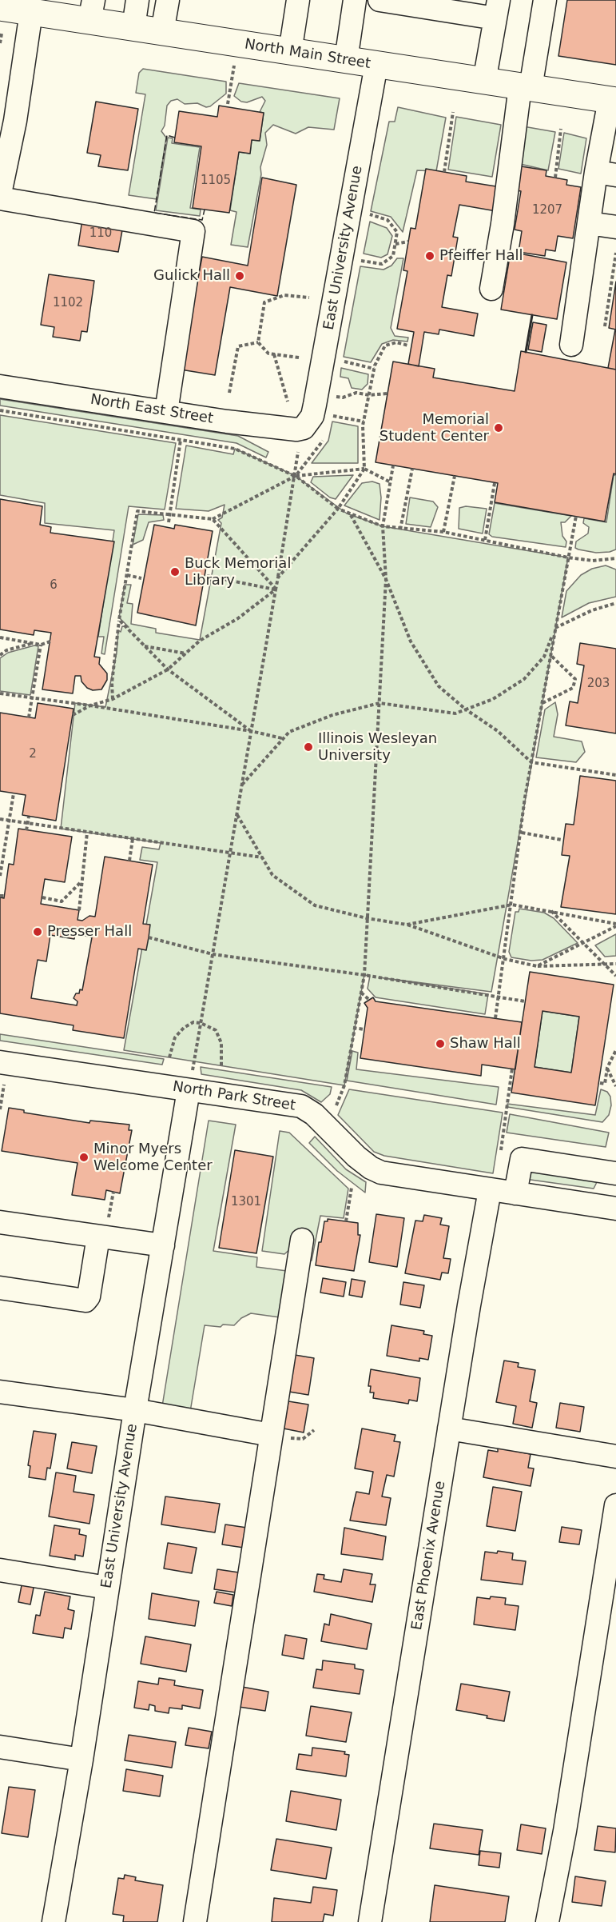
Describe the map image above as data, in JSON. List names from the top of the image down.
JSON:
{
  "streets": {
    "main road": ["North Main Street"],
    "street": [
      "East University Avenue",
      "North East Street",
      "North Park Street",
      "East Phoenix Avenue"
    ]
  },
  "crossings": [
    ["North Main Street", "East University Avenue"],
    ["East University Avenue", "North East Street"],
    ["East University Avenue", "North Park Street"],
    ["North Park Street", "East Phoenix Avenue"]
  ],
  "places": [
    "Pfeiffer Hall",
    "Gulick Hall",
    "Memorial Student Center",
    "Buck Memorial Library",
    "Illinois Wesleyan University",
    "Presser Hall",
    "Shaw Hall",
    "Minor Myers Welcome Center"
  ],
  "house_numbers": [
    "1105",
    "1207",
    "110",
    "1102",
    "6",
    "203",
    "2",
    "1301"
  ]
}
